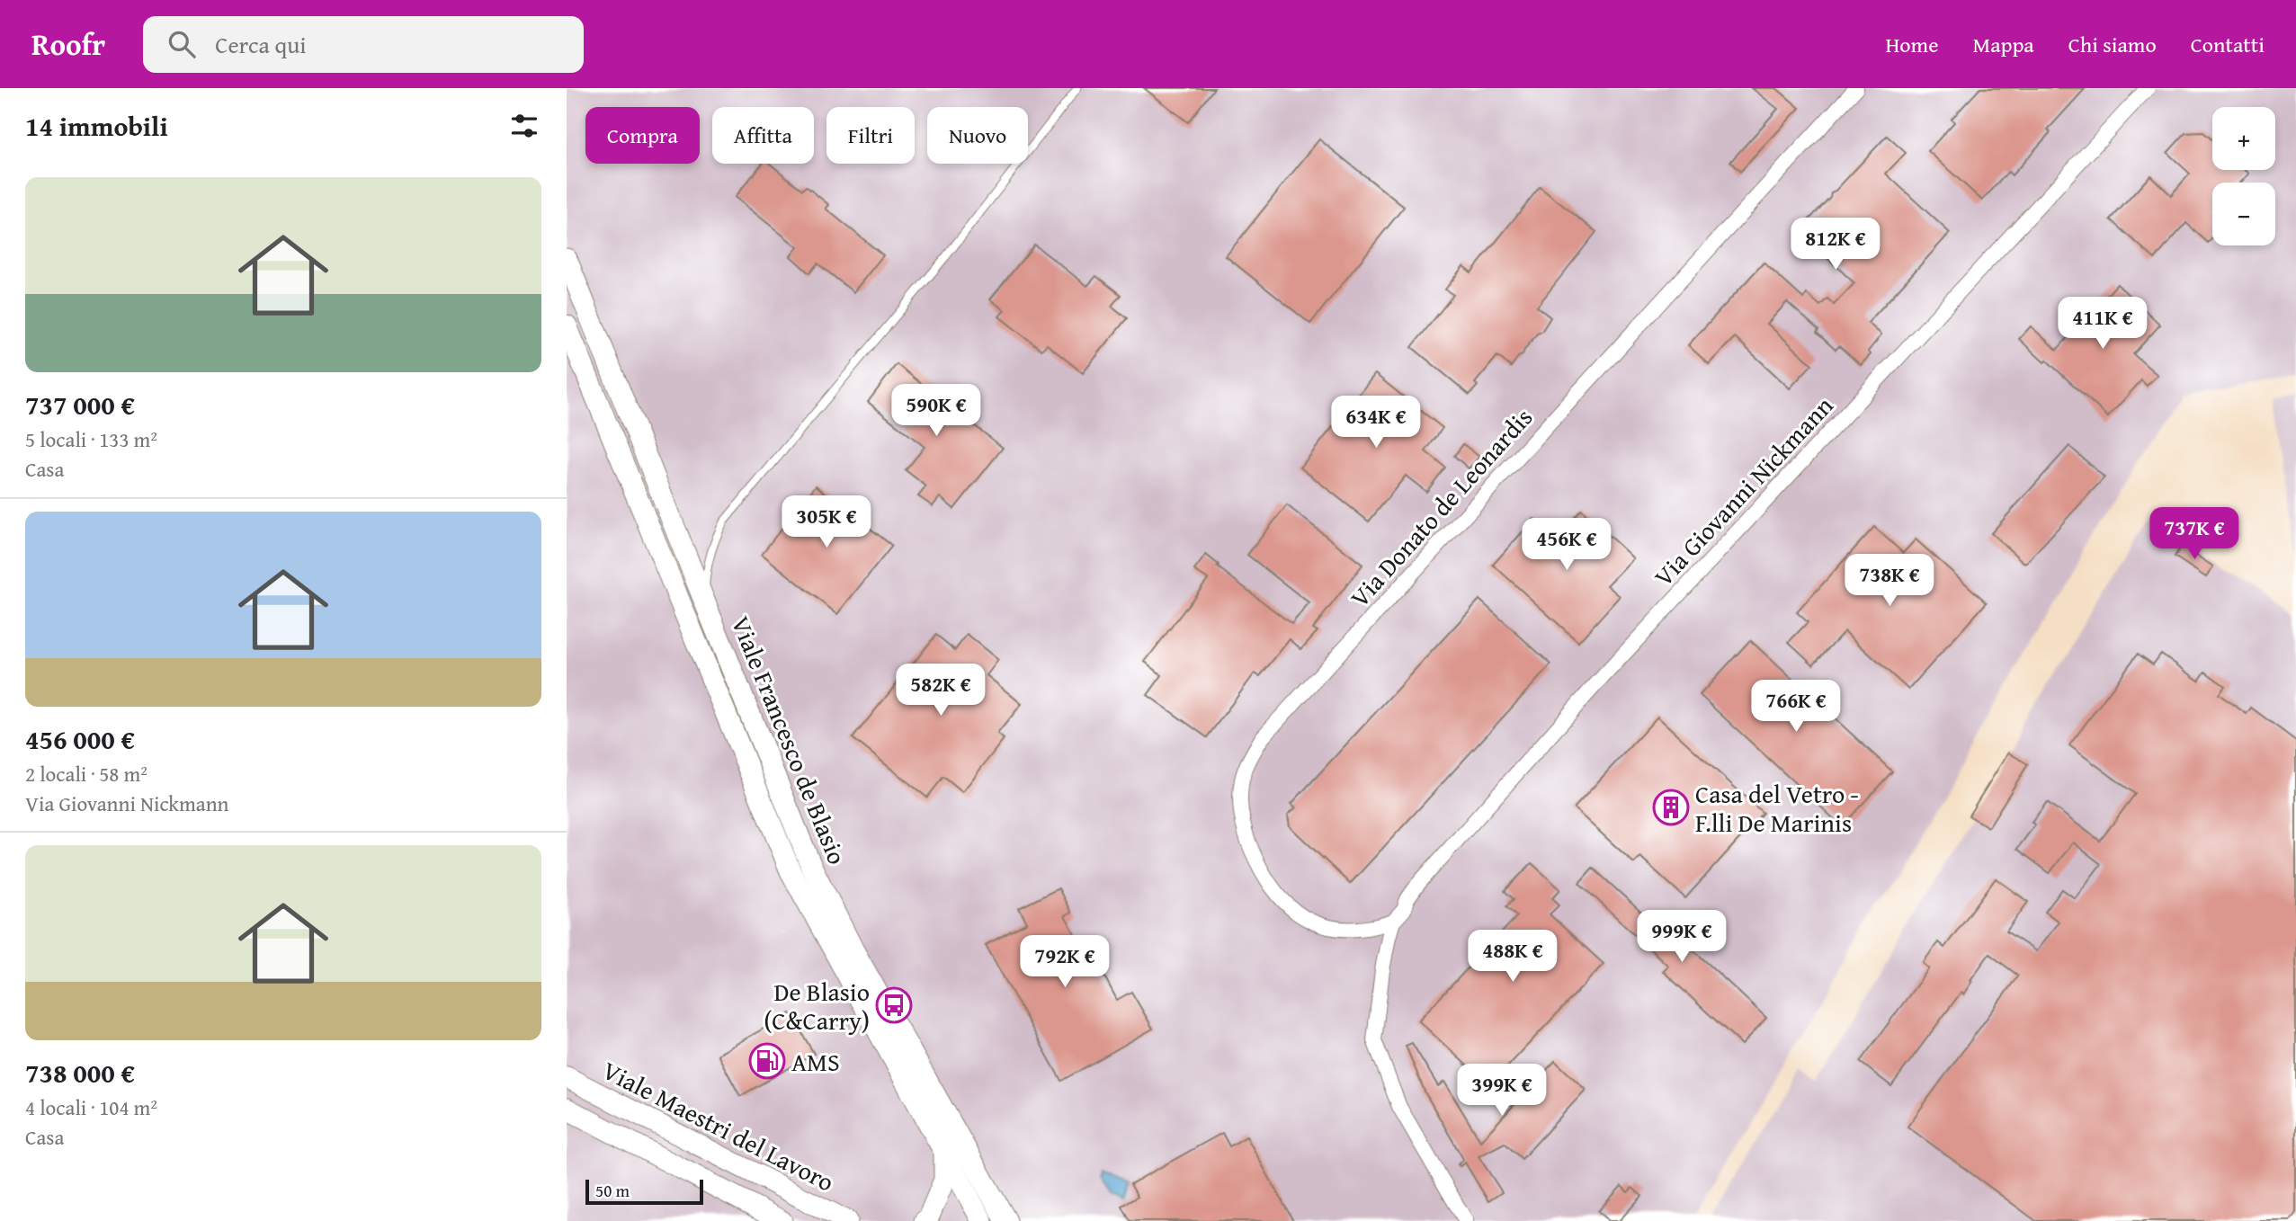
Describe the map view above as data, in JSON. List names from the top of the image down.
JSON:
{
  "streets": {
    "street": [
      "Via Giovanni Nickmann",
      "Via Donato de Leonardis",
      "Viale Francesco de Blasio",
      "Viale Maestri del Lavoro"
    ]
  },
  "crossings": [
    ["Via Giovanni Nickmann", "Via Donato de Leonardis"]
  ],
  "places": {
    "building": ["Casa del Vetro - F.lli De Marinis"],
    "bus stop": ["De Blasio (C&Carry)"],
    "fuel station": ["AMS"]
  },
  "scale_bar": "50 m",
  "page": {
    "header": "Roofr",
    "search": "Cerca qui",
    "nav": [
      "Home",
      "Mappa",
      "Chi siamo",
      "Contatti"
    ],
    "heading": "14 immobili",
    "map_buttons": ["+", "−"],
    "chip": [
      "Compra",
      "Affitta",
      "Filtri",
      "Nuovo"
    ],
    "list": [
      {
        "name": "737 000 €",
        "note": "5 locali · 133 m² · Casa"
      },
      {
        "name": "456 000 €",
        "note": "2 locali · 58 m² · Via Giovanni Nickmann"
      },
      {
        "name": "738 000 €",
        "note": "4 locali · 104 m² · Casa"
      }
    ],
    "price": [
      "812K €",
      "411K €",
      "590K €",
      "634K €",
      "305K €",
      "737K €",
      "456K €",
      "738K €",
      "582K €",
      "766K €",
      "999K €",
      "488K €",
      "792K €",
      "399K €"
    ],
    "scale": "50 m"
  }
}
